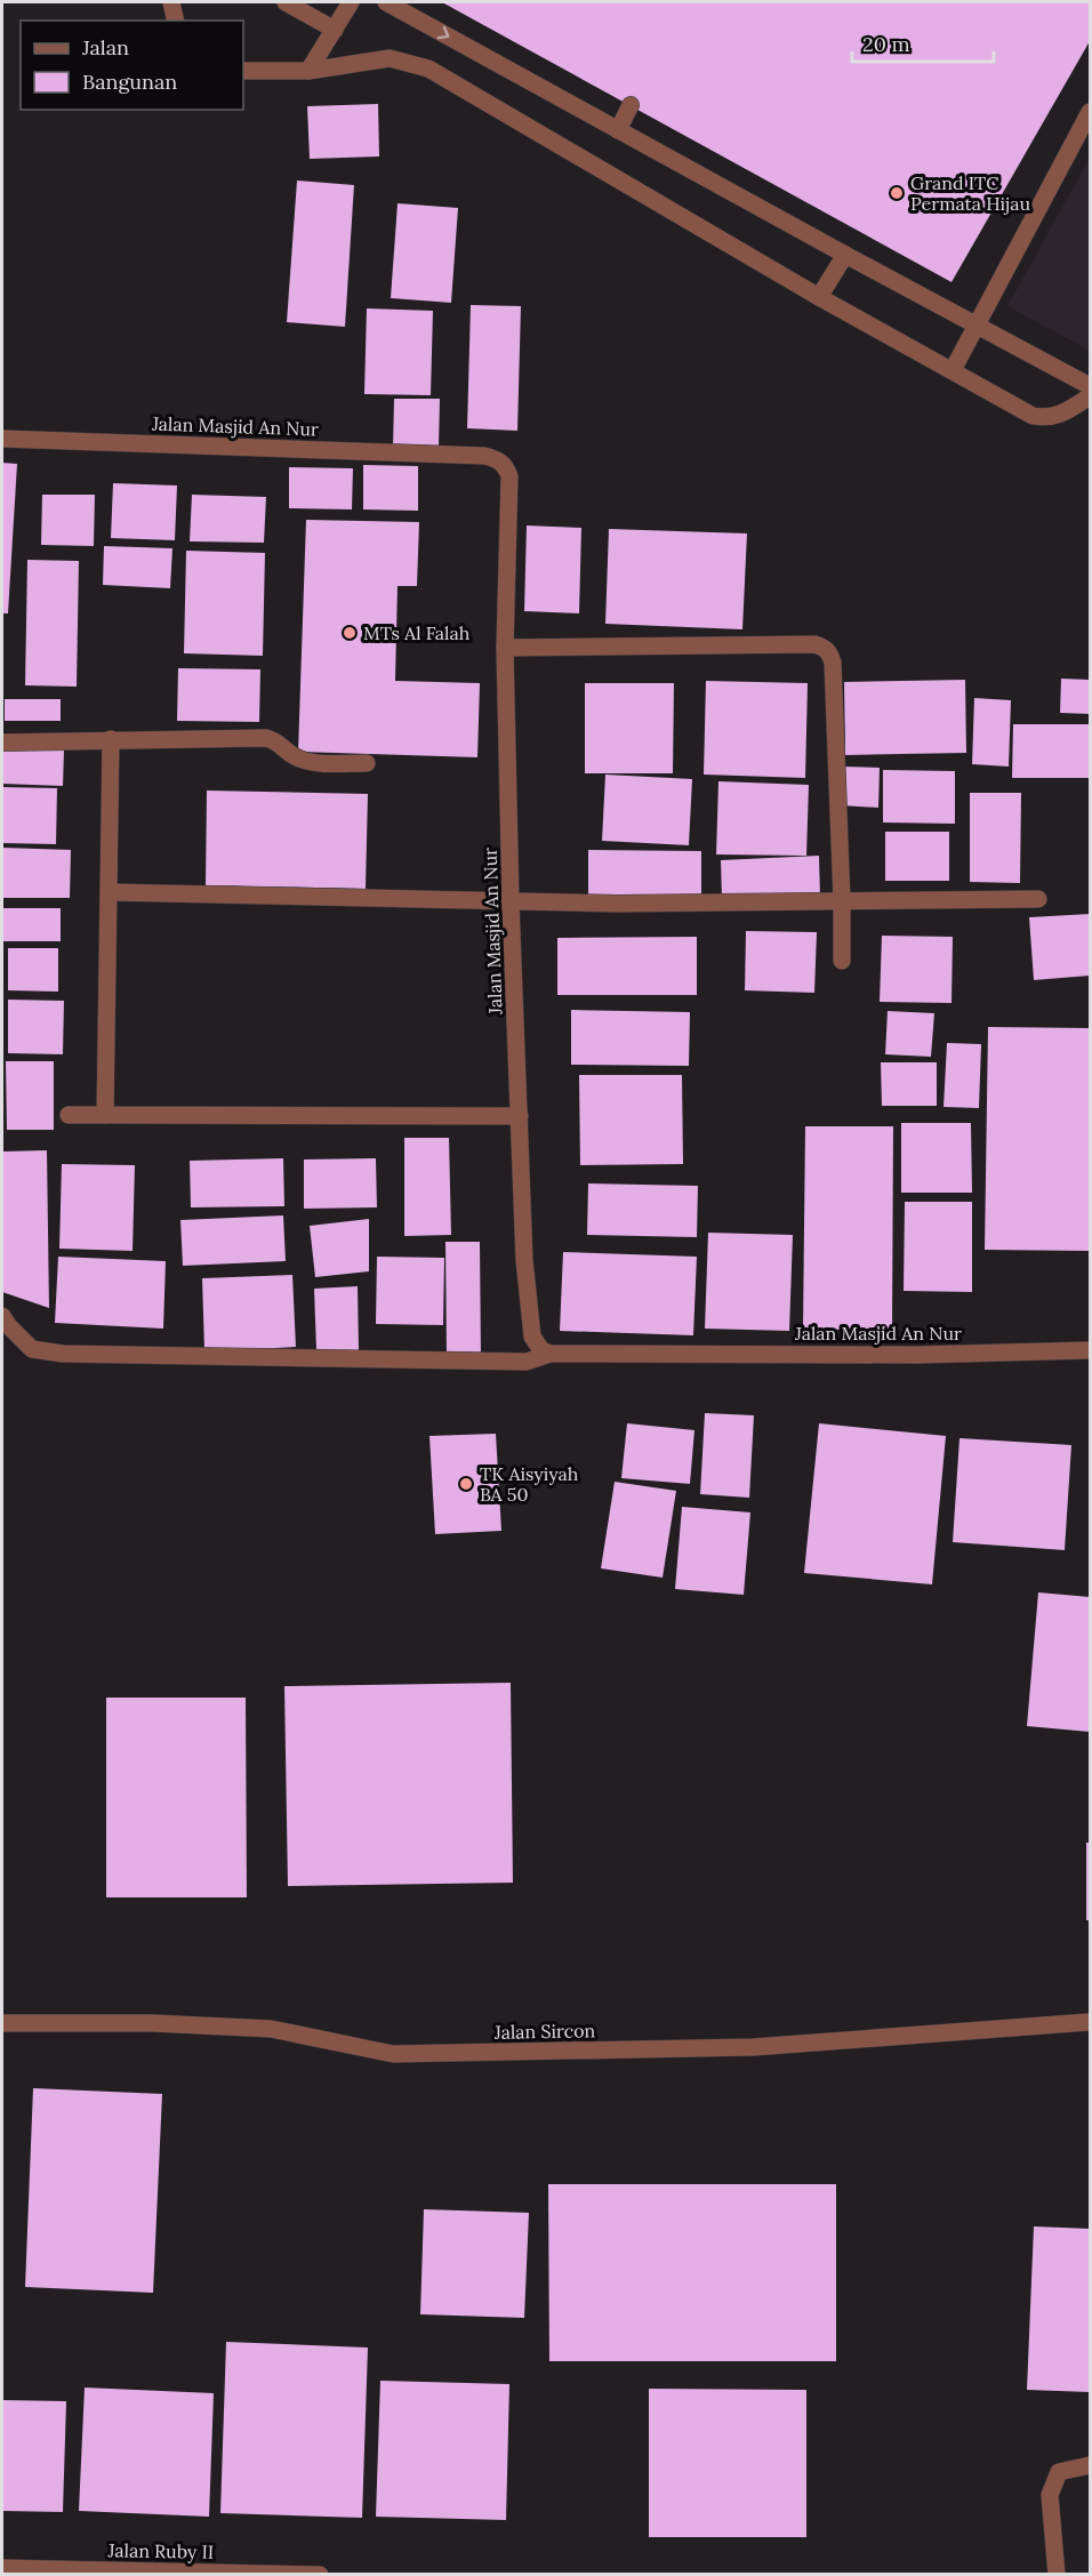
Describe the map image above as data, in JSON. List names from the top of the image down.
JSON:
{
  "streets": {
    "street": ["Jalan Masjid An Nur", "Jalan Sircon", "Jalan Ruby II"]
  },
  "places": ["Grand ITC Permata Hijau", "MTs Al Falah", "TK Aisyiyah BA 50"],
  "legend": ["Jalan", "Bangunan"],
  "scale_bar": "20 m"
}
